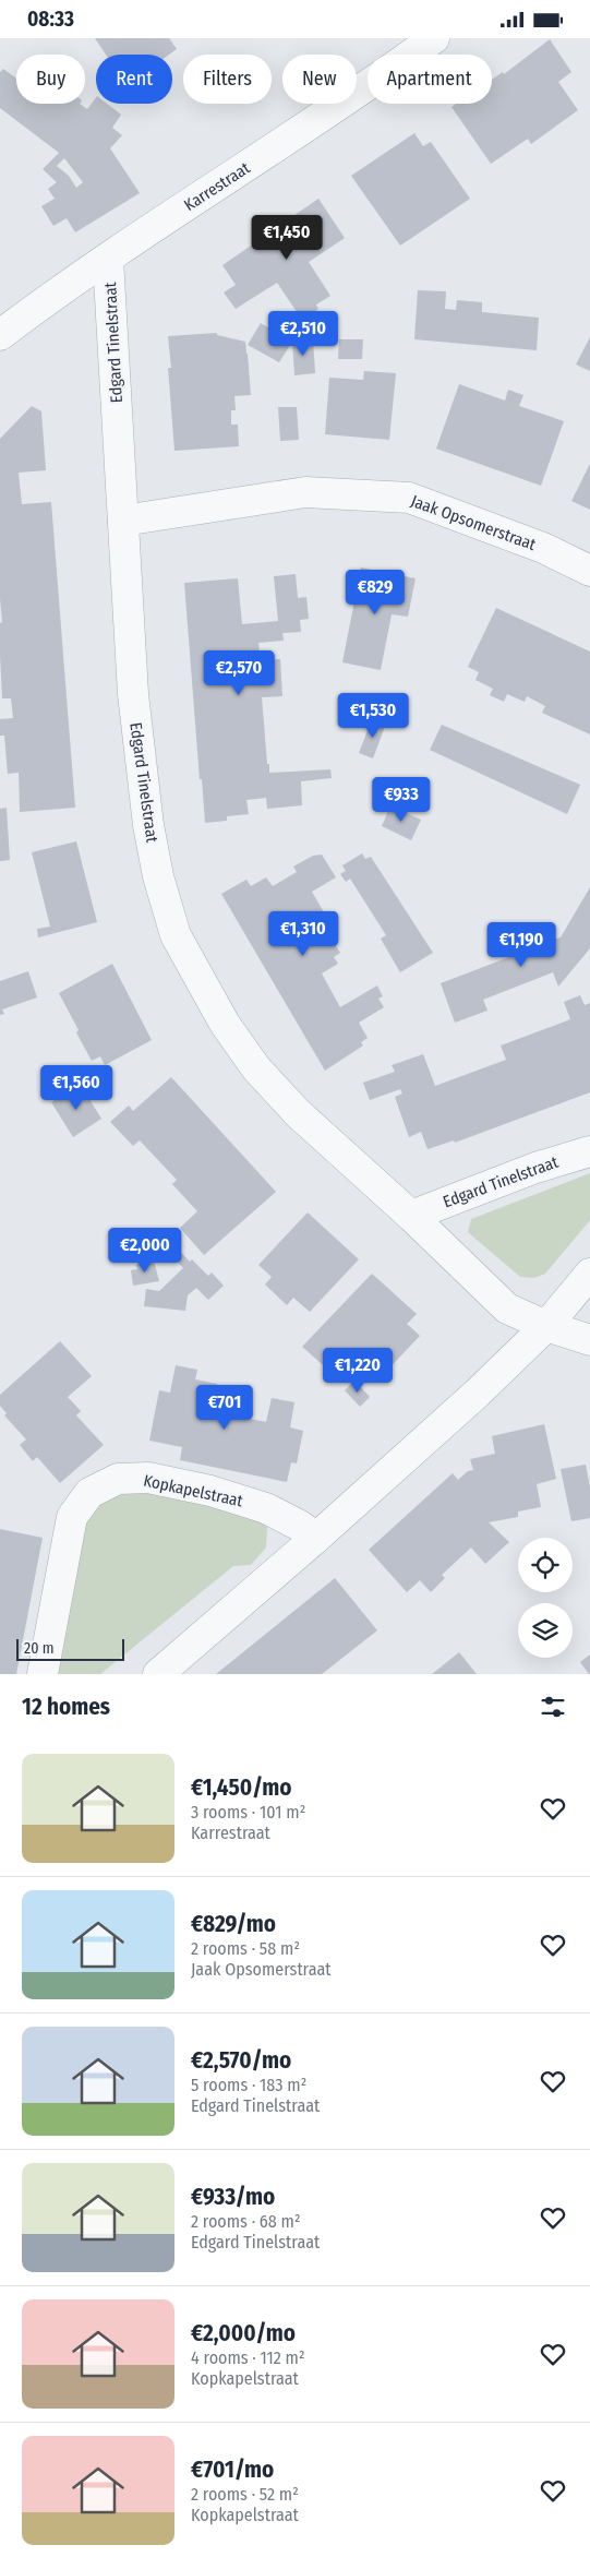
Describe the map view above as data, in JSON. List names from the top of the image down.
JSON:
{
  "streets": {
    "street": [
      "Karrestraat",
      "Edgard Tinelstraat",
      "Jaak Opsomerstraat",
      "Kopkapelstraat"
    ]
  },
  "crossings": [
    ["Karrestraat", "Edgard Tinelstraat"],
    ["Edgard Tinelstraat", "Jaak Opsomerstraat"]
  ],
  "scale_bar": "20 m",
  "page": {
    "status": "08:33",
    "chip": [
      "Buy",
      "Rent",
      "Filters",
      "New",
      "Apartment"
    ],
    "price": [
      "€1,450",
      "€2,510",
      "€829",
      "€2,570",
      "€1,530",
      "€933",
      "€1,310",
      "€1,190",
      "€1,560",
      "€2,000",
      "€1,220",
      "€701"
    ],
    "scale": "20 m",
    "heading": "12 homes",
    "list": [
      {
        "name": "€1,450/mo",
        "note": "3 rooms · 101 m² · Karrestraat"
      },
      {
        "name": "€829/mo",
        "note": "2 rooms · 58 m² · Jaak Opsomerstraat"
      },
      {
        "name": "€2,570/mo",
        "note": "5 rooms · 183 m² · Edgard Tinelstraat"
      },
      {
        "name": "€933/mo",
        "note": "2 rooms · 68 m² · Edgard Tinelstraat"
      },
      {
        "name": "€2,000/mo",
        "note": "4 rooms · 112 m² · Kopkapelstraat"
      },
      {
        "name": "€701/mo",
        "note": "2 rooms · 52 m² · Kopkapelstraat"
      }
    ]
  }
}
